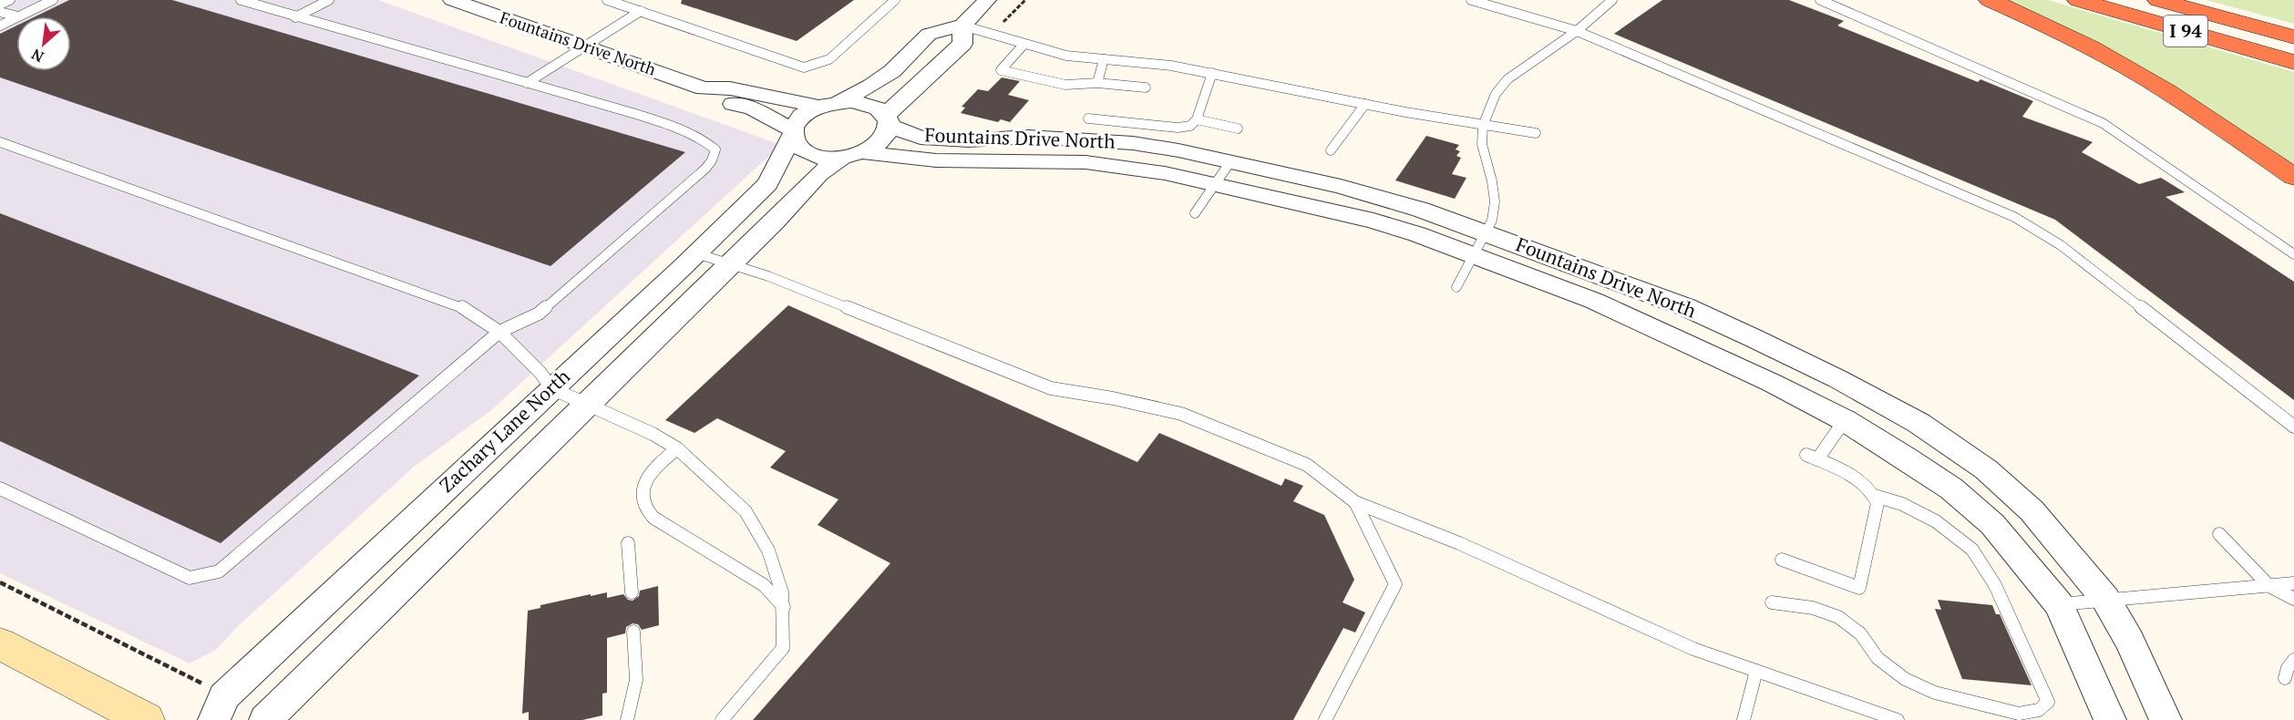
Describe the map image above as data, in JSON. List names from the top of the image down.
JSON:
{
  "streets": {
    "highway": ["I 94"],
    "street": ["Fountains Drive North", "Zachary Lane North"]
  },
  "crossings": [
    ["Fountains Drive North", "Zachary Lane North"]
  ],
  "north": "bottom left"
}
